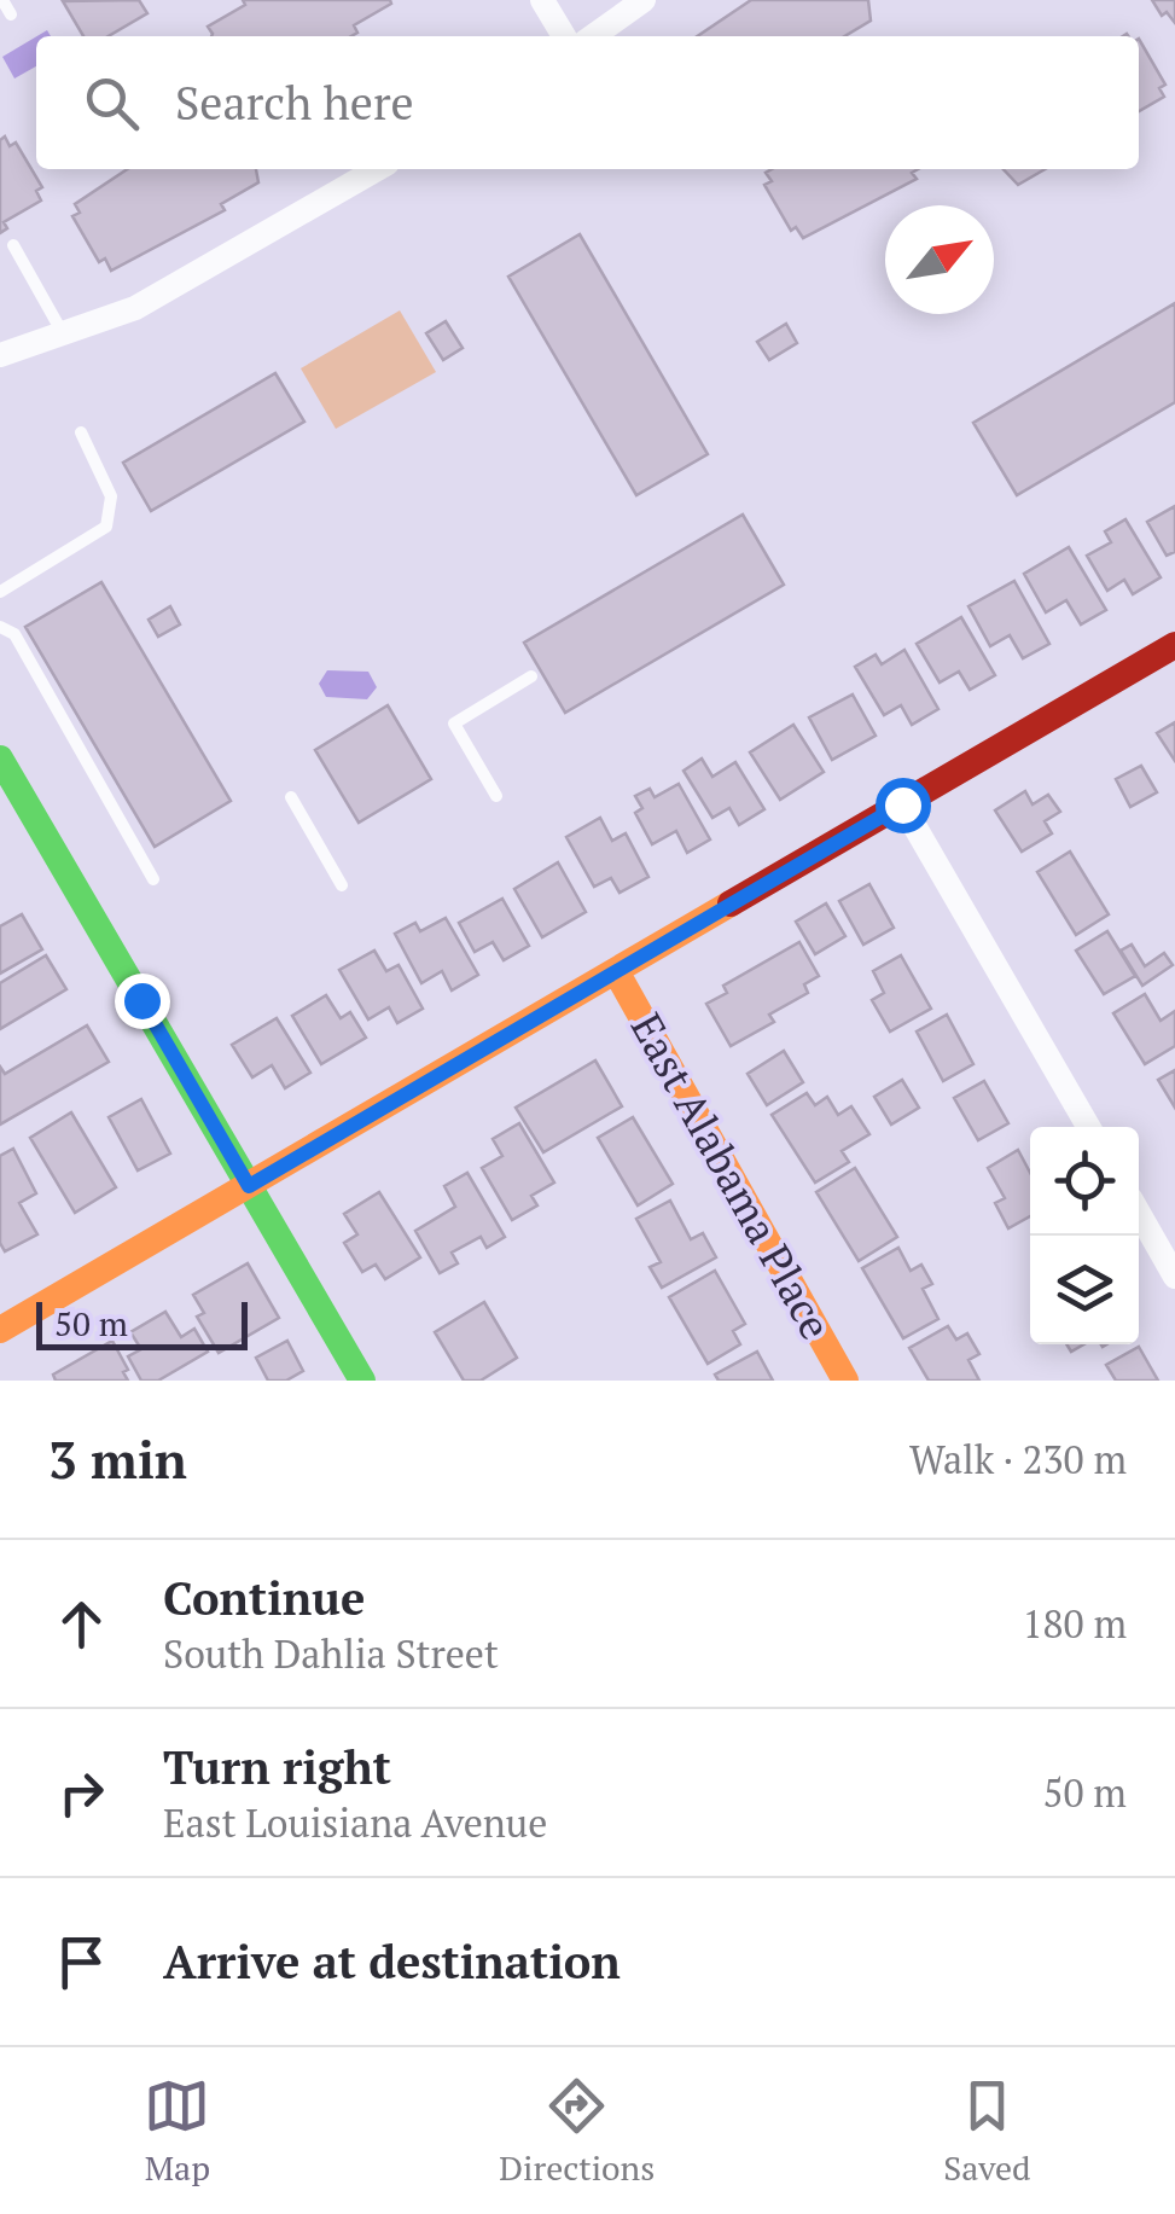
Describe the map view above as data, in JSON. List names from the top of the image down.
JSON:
{
  "streets": {
    "street": ["East Alabama Place"]
  },
  "scale_bar": "50 m",
  "north": "top right",
  "page": {
    "search": "Search here",
    "scale": "50 m",
    "heading": ["3 min", "Walk · 230 m"],
    "list": [
      ["Continue", "South Dahlia Street", "180 m"],
      ["Turn right", "East Louisiana Avenue", "50 m"],
      "Arrive at destination"
    ],
    "nav": ["Map", "Directions", "Saved"]
  }
}
